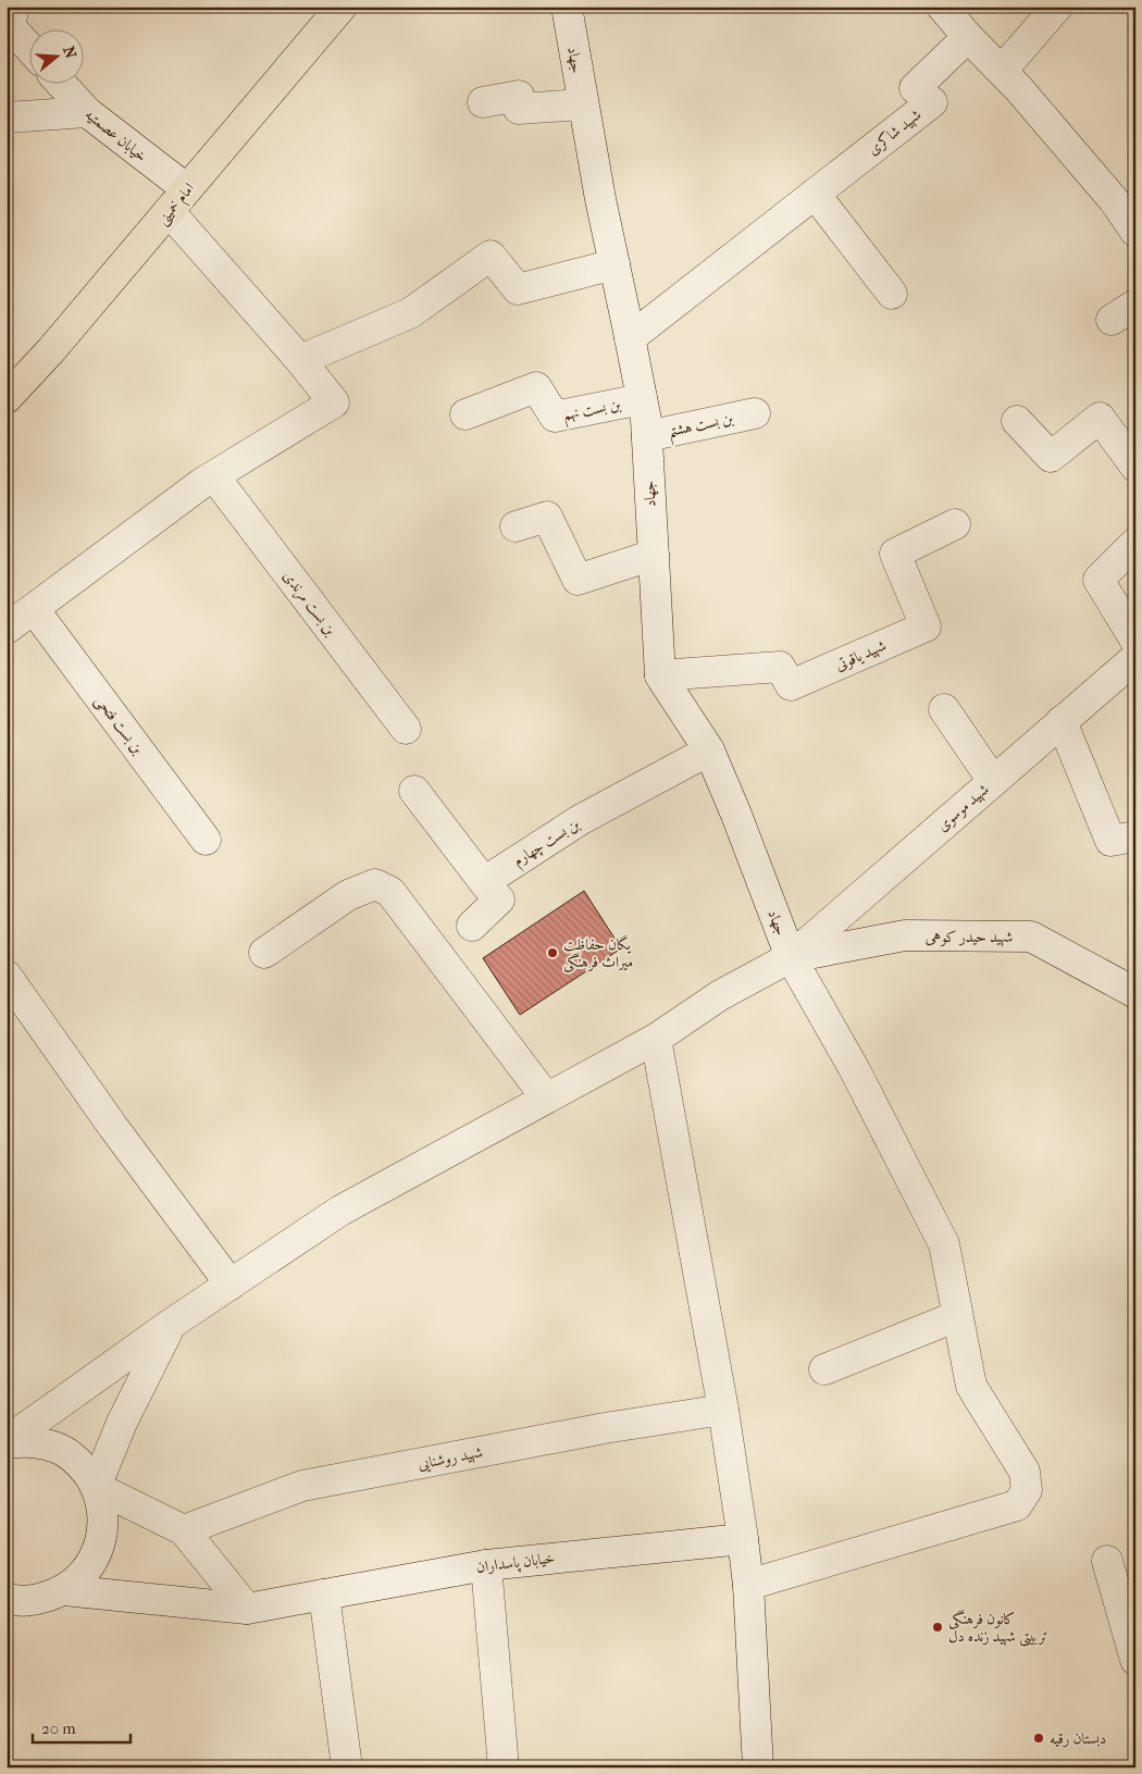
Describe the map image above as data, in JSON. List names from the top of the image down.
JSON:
{
  "streets": {
    "main road": ["امام خمینی"],
    "street": [
      "جهاد",
      "شهید شاکری",
      "خیابان عصمتیه",
      "بن بست نهم",
      "بن بست هشتم",
      "بن بست مرندی",
      "شهید یاقوتی",
      "بن بست فتحی",
      "شهید موسوی",
      "بن بست چهارم",
      "شهید حیدر کوهی",
      "شهید روشنایی",
      "خیابان پاسداران"
    ]
  },
  "crossings": [
    ["جهاد", "شهید شاکری"],
    ["جهاد", "بن بست نهم"],
    ["جهاد", "بن بست هشتم"],
    ["جهاد", "شهید یاقوتی"],
    ["جهاد", "شهید موسوی"],
    ["جهاد", "بن بست چهارم"],
    ["جهاد", "شهید حیدر کوهی"],
    ["خیابان عصمتیه", "امام خمینی"],
    ["خیابان عصمتیه", "بن بست مرندی"],
    ["شهید موسوی", "شهید حیدر کوهی"]
  ],
  "places": ["یگان حفاظت میراث فرهنگی", "کانون فرهنگی تربیتی شهید زنده دل", "دبستان رقیه"],
  "scale_bar": "20 m",
  "north": "right"
}
